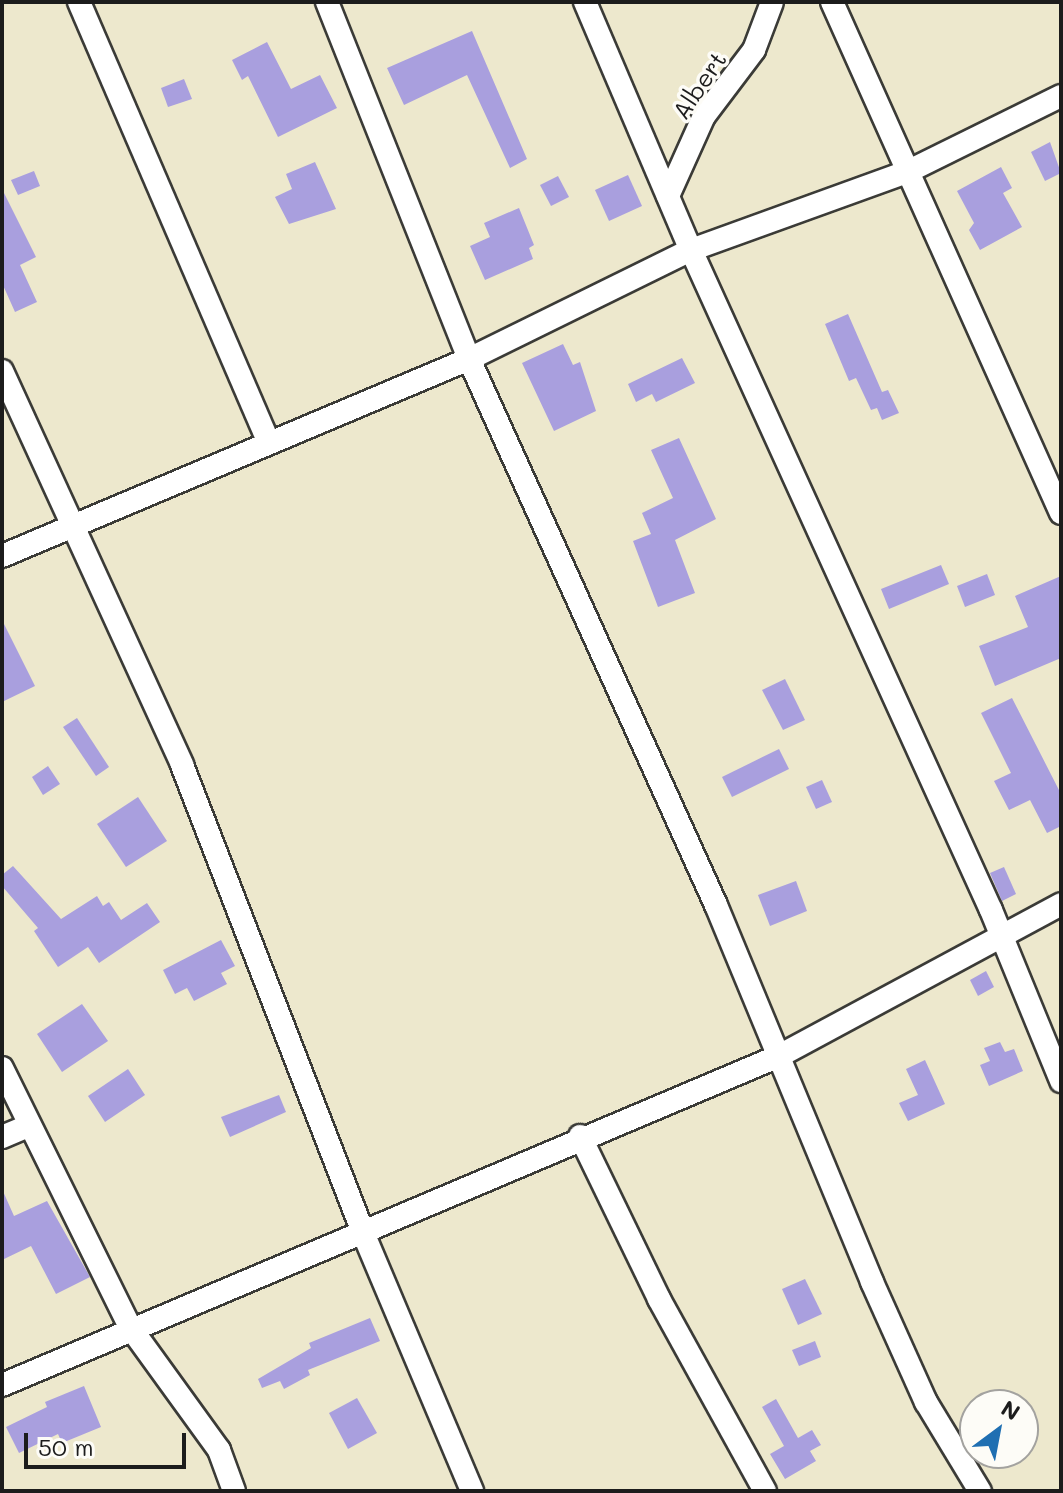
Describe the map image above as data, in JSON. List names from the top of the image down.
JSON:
{
  "streets": {
    "street": ["Albert"]
  },
  "scale_bar": "50 m",
  "north": "top right"
}
